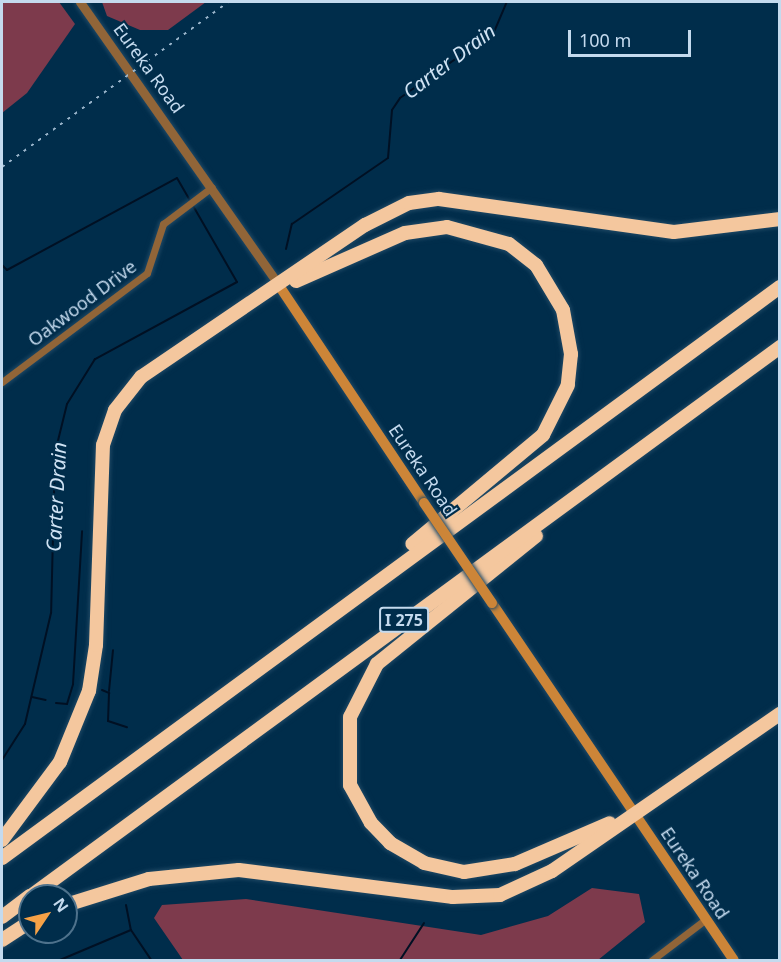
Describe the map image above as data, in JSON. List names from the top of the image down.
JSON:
{
  "streets": {
    "highway": ["I 275"],
    "main road": ["Eureka Road"],
    "street": ["Oakwood Drive"]
  },
  "crossings": [
    ["Eureka Road", "Oakwood Drive"]
  ],
  "water": ["Carter Drain"],
  "scale_bar": "100 m",
  "north": "top right"
}
